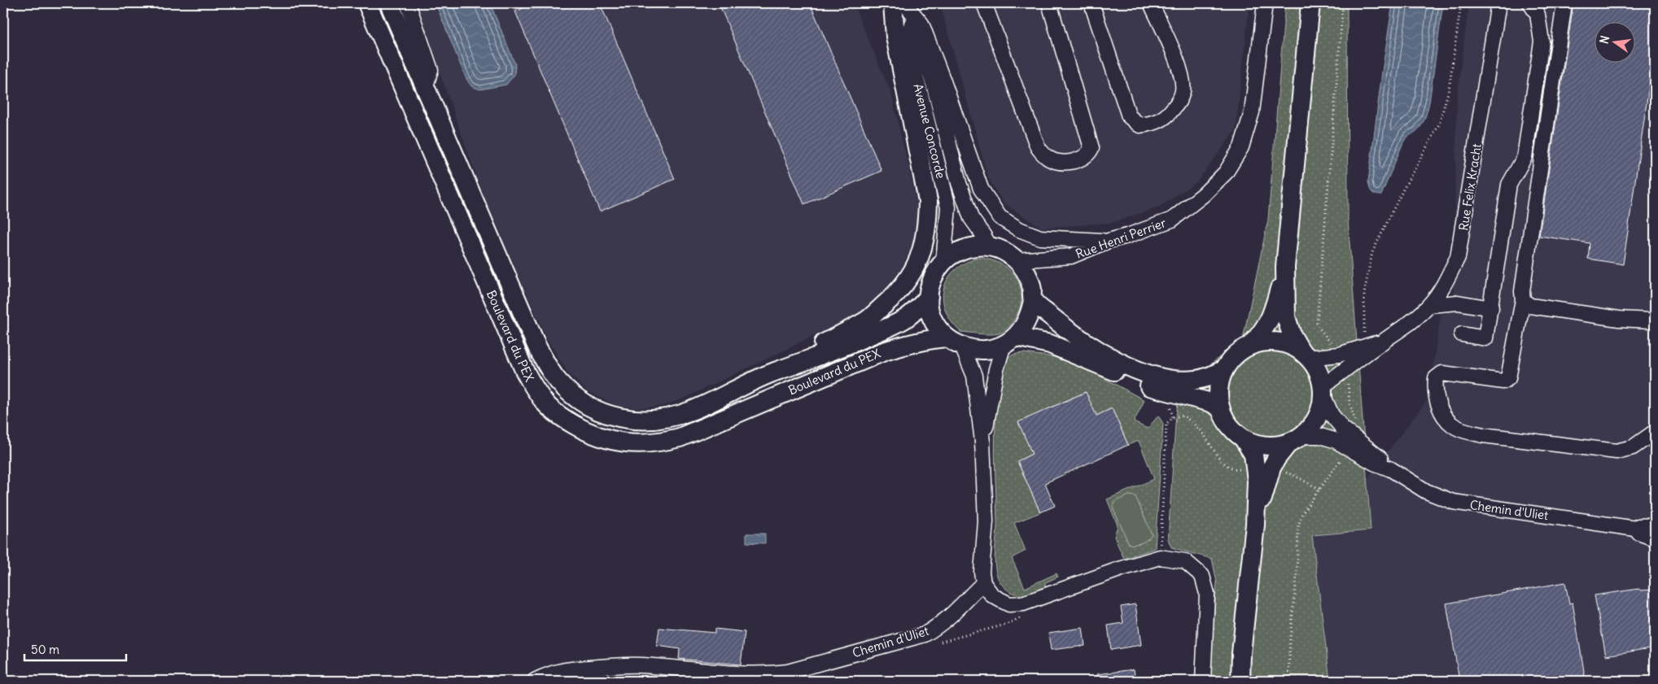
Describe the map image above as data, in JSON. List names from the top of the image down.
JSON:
{
  "streets": {
    "main road": ["Boulevard du PEX"],
    "street": [
      "Avenue Concorde",
      "Rue Felix Kracht",
      "Rue Henri Perrier",
      "Chemin d'Uliet"
    ]
  },
  "crossings": [
    ["Avenue Concorde", "Rue Henri Perrier"],
    ["Avenue Concorde", "Boulevard du PEX"],
    ["Rue Felix Kracht", "Chemin d'Uliet"],
    ["Rue Henri Perrier", "Boulevard du PEX"]
  ],
  "scale_bar": "50 m",
  "north": "left"
}
